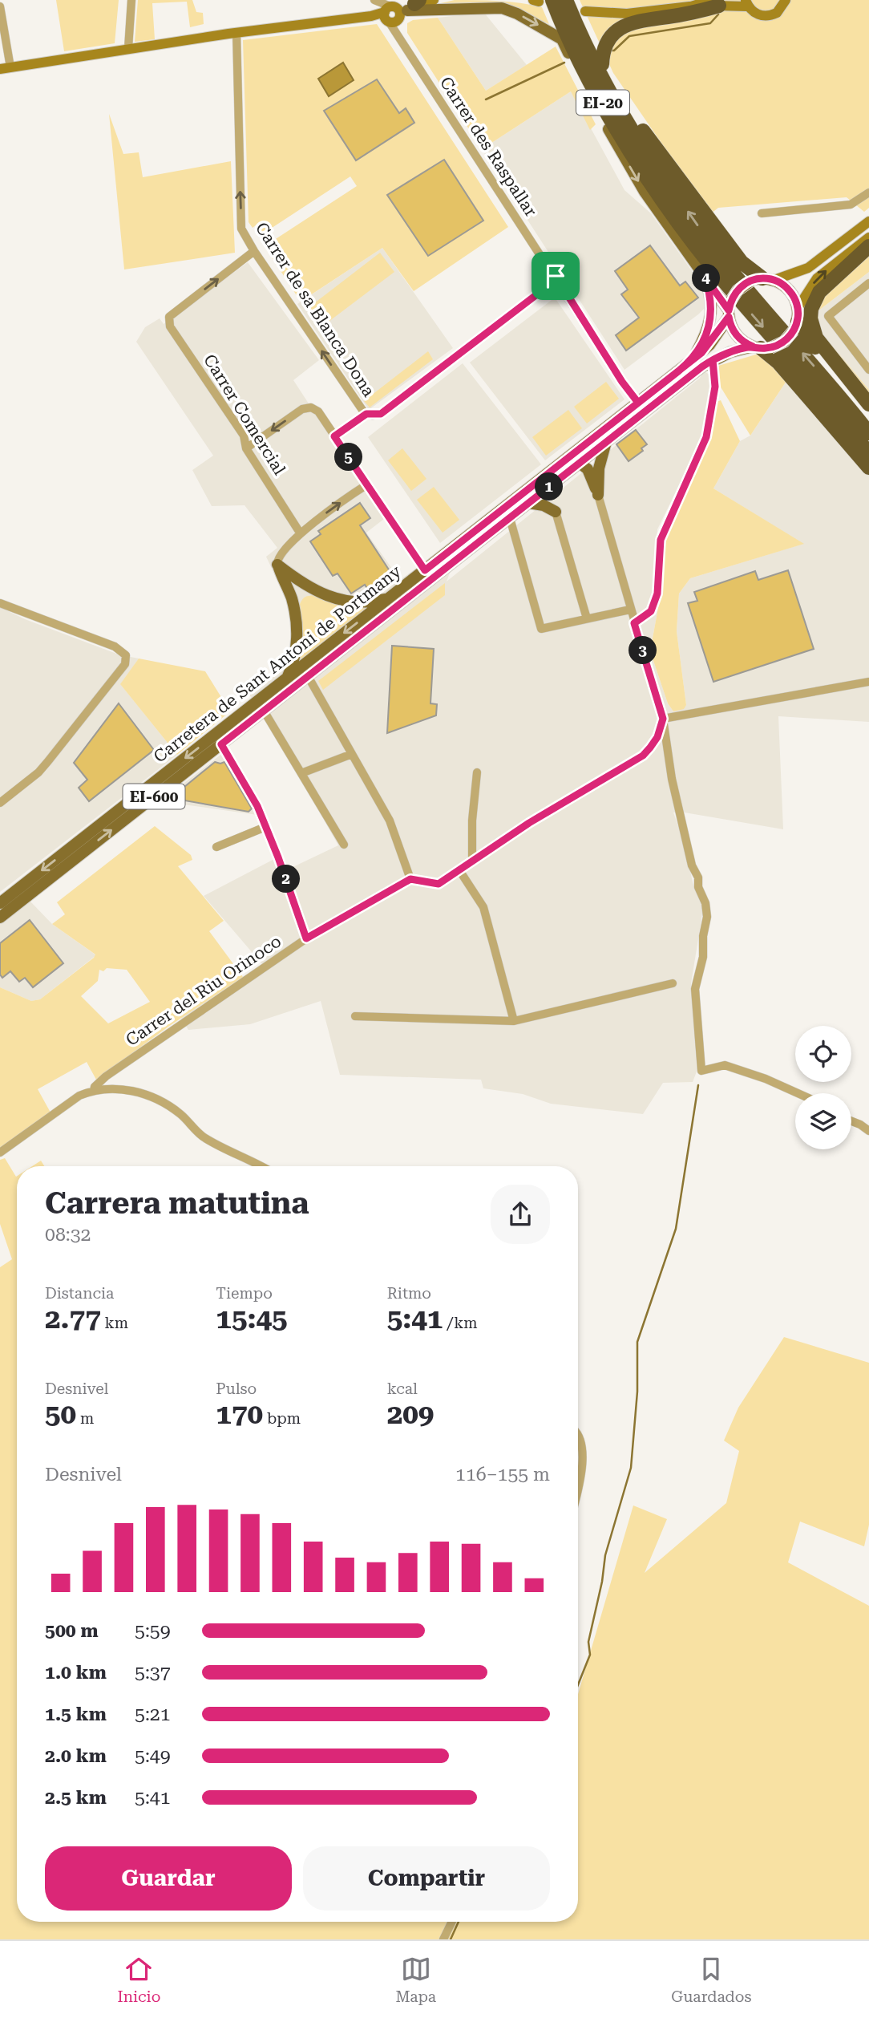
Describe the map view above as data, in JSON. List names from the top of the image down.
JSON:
{
  "streets": {
    "highway": ["EI-20"],
    "main road": ["Carretera de Sant Antoni de Portmany", "EI-600"],
    "street": [
      "Carrer des Raspallar",
      "Carrer de sa Blanca Dona",
      "Carrer Comercial",
      "Carrer del Riu Orinoco"
    ]
  },
  "crossings": [
    ["Carrer des Raspallar", "Carrer de sa Blanca Dona"],
    ["Carrer des Raspallar", "Carretera de Sant Antoni de Portmany"],
    ["Carrer des Raspallar", "EI-600"],
    ["Carrer de sa Blanca Dona", "Carrer Comercial"],
    ["Carretera de Sant Antoni de Portmany", "EI-600"]
  ],
  "one_way": ["Carrer de sa Blanca Dona"],
  "page": {
    "pins": [
      "4",
      "5",
      "1",
      "3",
      "2"
    ],
    "heading": ["Carrera matutina", "08:32"],
    "stats": [
      ["Distancia", "2.77 km"],
      ["Tiempo", "15:45"],
      ["Ritmo", "5:41 /km"],
      ["Desnivel", "50 m"],
      ["Pulso", "170 bpm"],
      ["kcal", "209"]
    ],
    "chart": ["Desnivel", "116–155 m"],
    "list": [
      {
        "name": "500 m",
        "note": "5:59"
      },
      {
        "name": "1.0 km",
        "note": "5:37"
      },
      {
        "name": "1.5 km",
        "note": "5:21"
      },
      {
        "name": "2.0 km",
        "note": "5:49"
      },
      {
        "name": "2.5 km",
        "note": "5:41"
      }
    ],
    "buttons": ["Guardar", "Compartir"],
    "tabs": ["Inicio", "Mapa", "Guardados"]
  }
}
